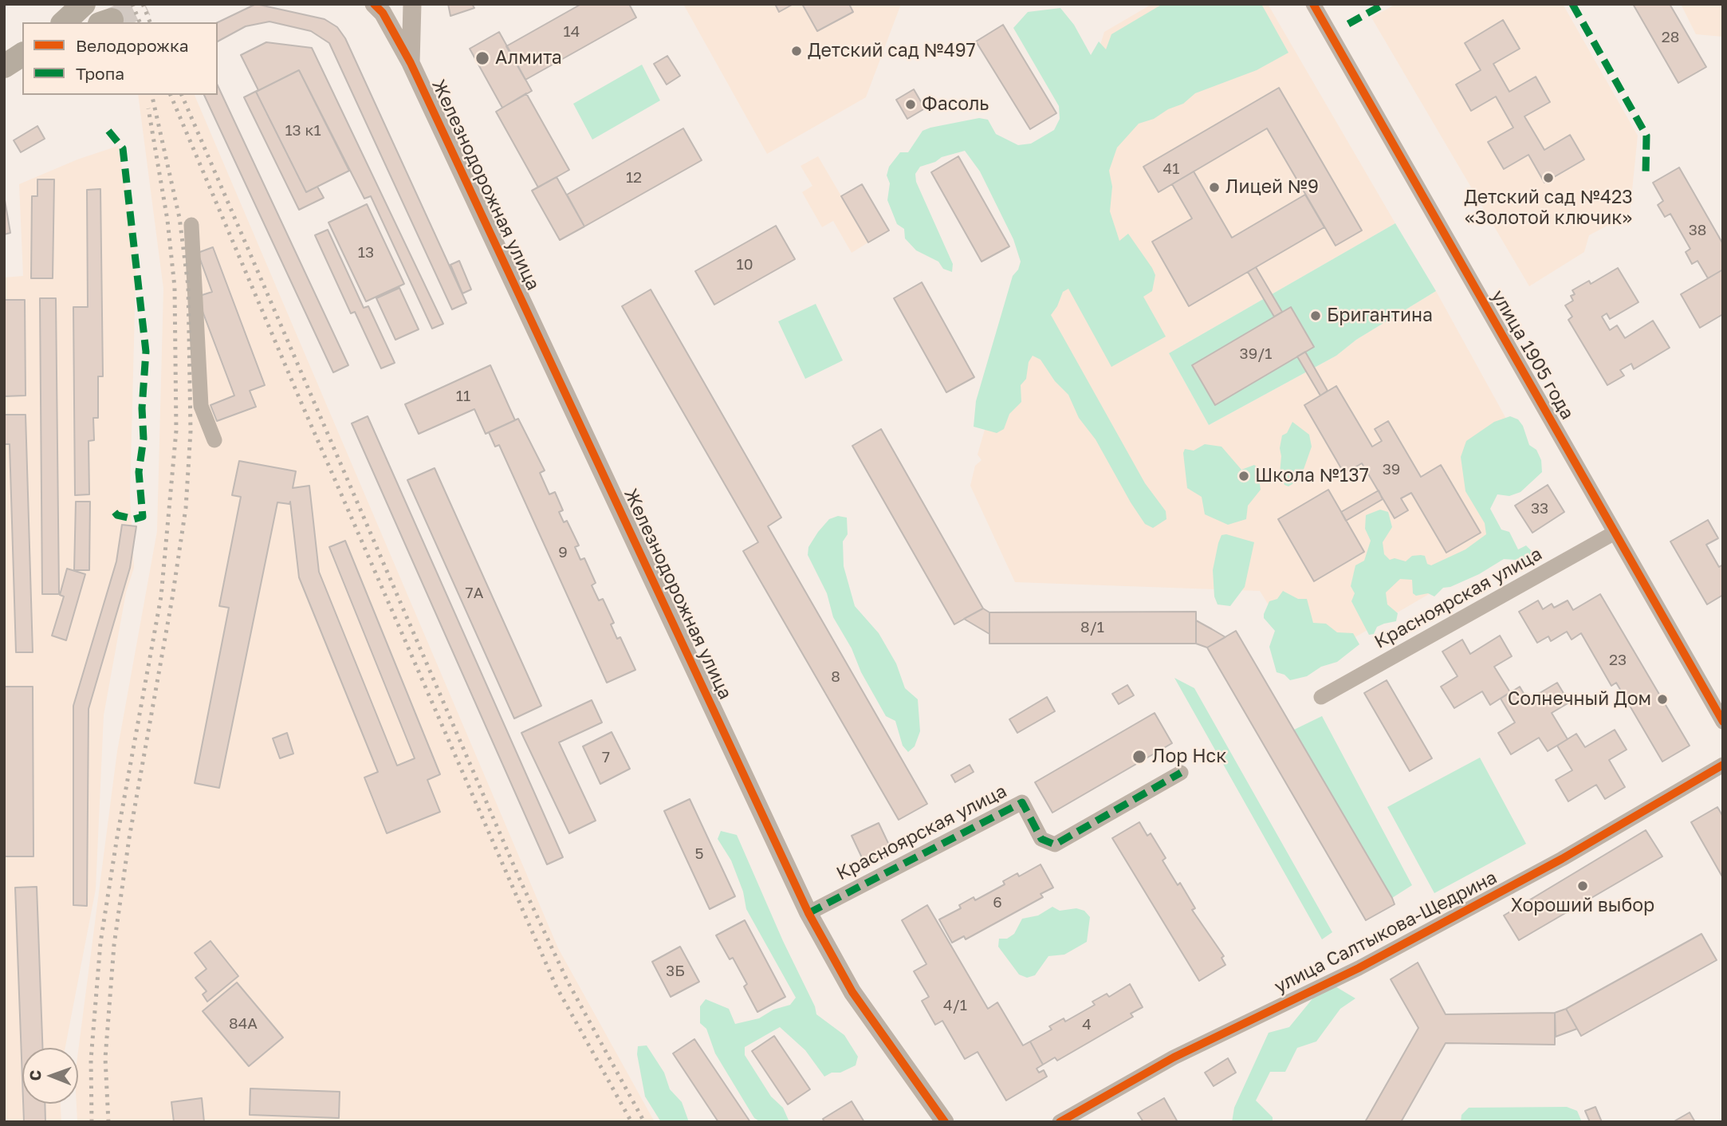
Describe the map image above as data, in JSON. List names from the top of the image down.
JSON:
{
  "streets": {
    "street": [
      "Железнодорожная улица",
      "улица 1905 года",
      "Красноярская улица",
      "улица Салтыкова-Щедрина"
    ]
  },
  "crossings": [
    ["Железнодорожная улица", "Красноярская улица"],
    ["улица 1905 года", "Красноярская улица"]
  ],
  "places": [
    "Детский сад №497",
    "Алмита",
    "Фасоль",
    "Детский сад №423 «Золотой ключик»",
    "Лицей №9",
    "Бригантина",
    "Школа №137",
    "Солнечный Дом",
    "Лор Нск",
    "Хороший выбор"
  ],
  "house_numbers": [
    "14",
    "28",
    "13 к1",
    "41",
    "12",
    "38",
    "13",
    "10",
    "39/1",
    "11",
    "39",
    "33",
    "9",
    "7А",
    "8/1",
    "23",
    "8",
    "7",
    "5",
    "6",
    "3Б",
    "4/1",
    "84А",
    "4"
  ],
  "legend": ["Велодорожка", "Тропа"],
  "north": "left"
}
